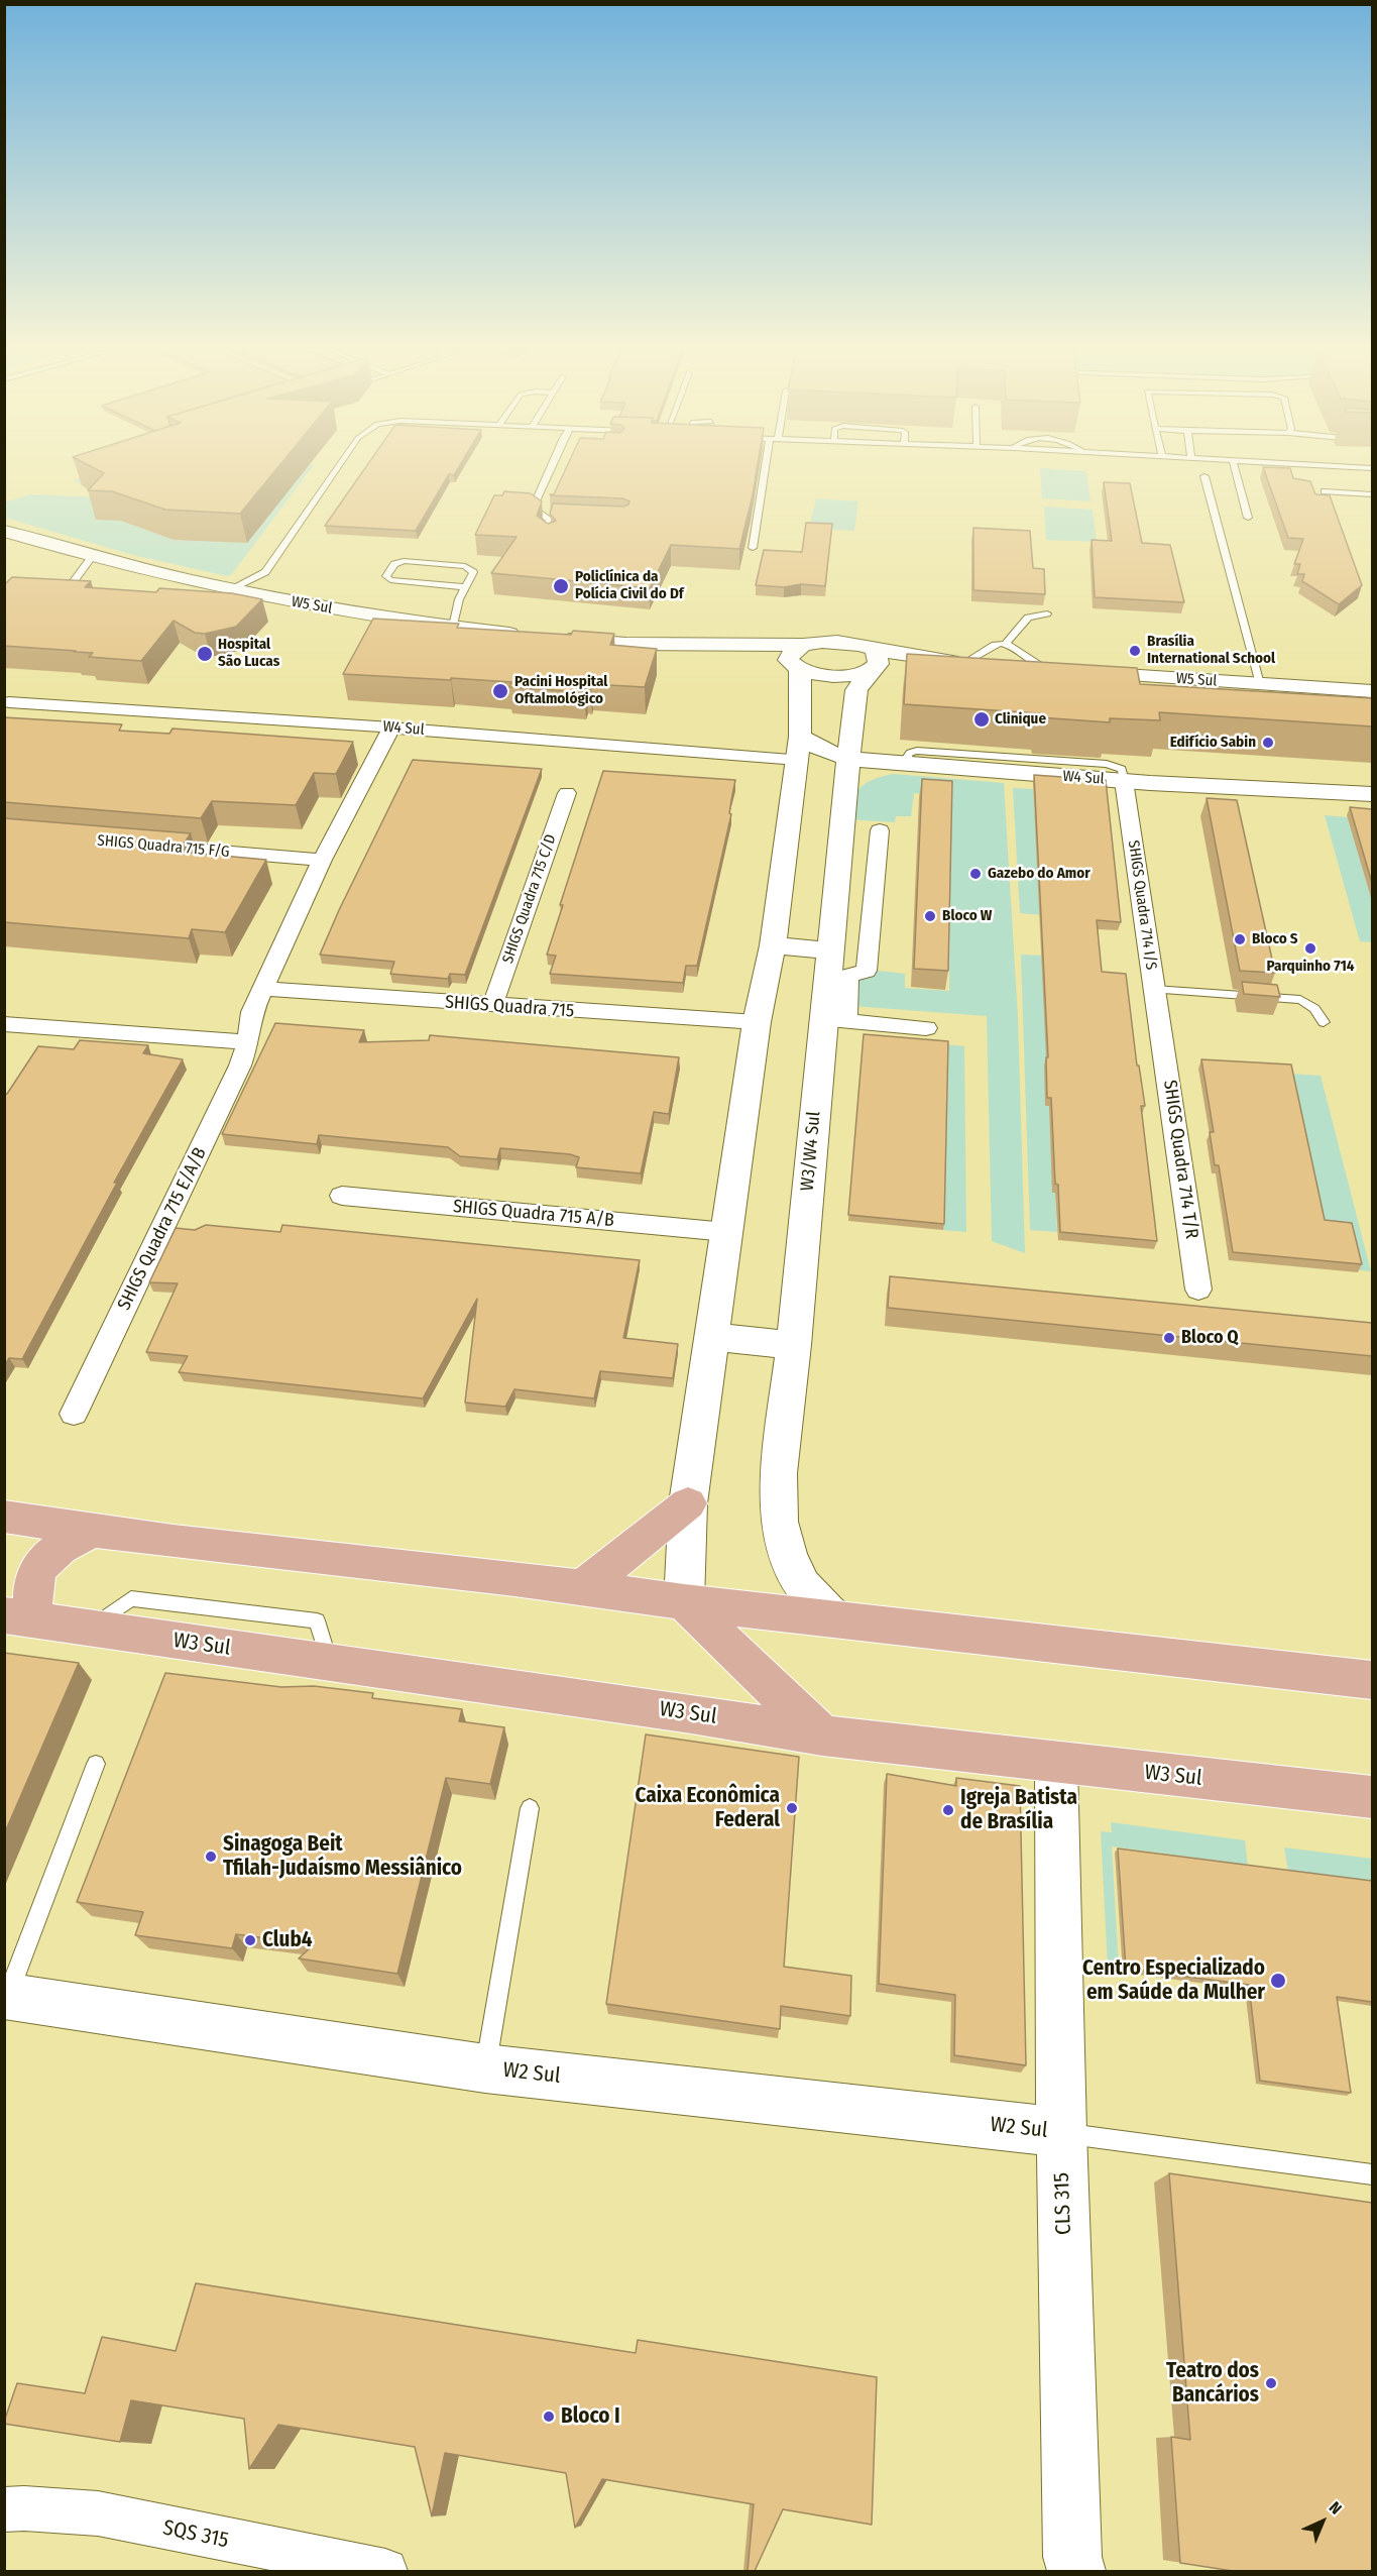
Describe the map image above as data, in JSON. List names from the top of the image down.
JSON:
{
  "streets": {
    "main road": [
      "W5 Sul",
      "W4 Sul",
      "W3/W4 Sul",
      "W3 Sul",
      "W2 Sul",
      "CLS 315"
    ],
    "street": [
      "SHIGS Quadra 715 F/G",
      "SHIGS Quadra 715 C/D",
      "SHIGS Quadra 714 I/S",
      "SHIGS Quadra 715",
      "SHIGS Quadra 714 T/R",
      "SHIGS Quadra 715 A/B",
      "SHIGS Quadra 715 E/A/B",
      "SQS 315"
    ]
  },
  "crossings": [
    ["W5 Sul", "W3/W4 Sul"],
    ["W4 Sul", "SHIGS Quadra 714 I/S"],
    ["W4 Sul", "W3/W4 Sul"],
    ["SHIGS Quadra 715 C/D", "SHIGS Quadra 715"],
    ["SHIGS Quadra 714 I/S", "SHIGS Quadra 714 T/R"],
    ["W3 Sul", "CLS 315"],
    ["W2 Sul", "CLS 315"]
  ],
  "places": [
    "Policlínica da Polícia Civil do Df",
    "Brasília International School",
    "Hospital São Lucas",
    "Pacini Hospital Oftalmológico",
    "Clinique",
    "Edifício Sabin",
    "Gazebo do Amor",
    "Bloco W",
    "Bloco S",
    "Parquinho 714",
    "Bloco Q",
    "Caixa Econômica Federal",
    "Igreja Batista de Brasília",
    "Sinagoga Beit Tfilah-Judaísmo Messiânico",
    "Club4",
    "Centro Especializado em Saúde da Mulher",
    "Teatro dos Bancários",
    "Bloco I"
  ],
  "north": "top right"
}
